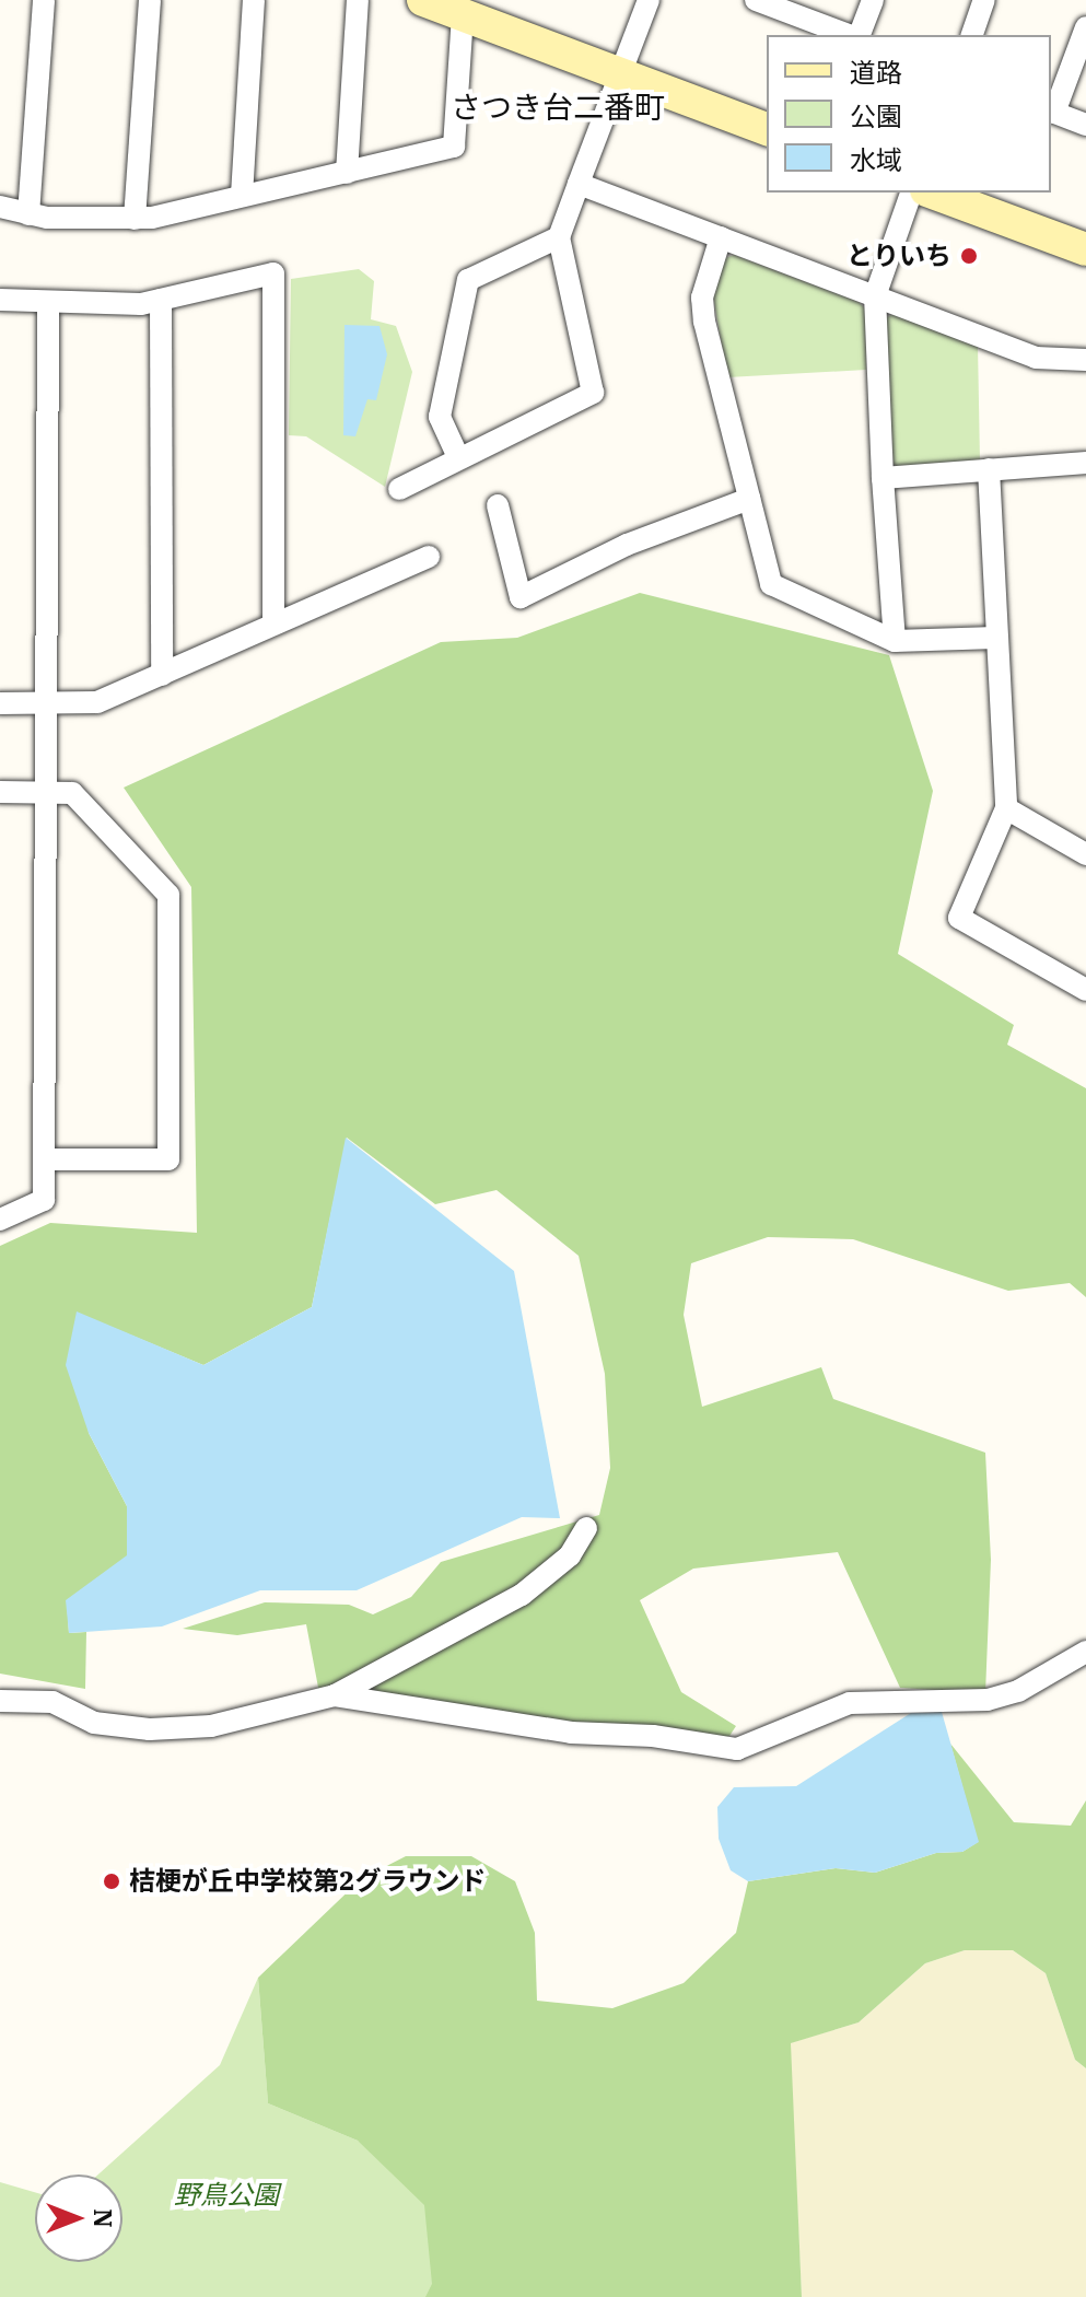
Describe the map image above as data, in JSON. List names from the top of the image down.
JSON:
{
  "districts": ["さつき台二番町"],
  "parks": ["野鳥公園"],
  "places": ["とりいち", "桔梗が丘中学校第2グラウンド"],
  "legend": ["道路", "公園", "水域"],
  "north": "right"
}
